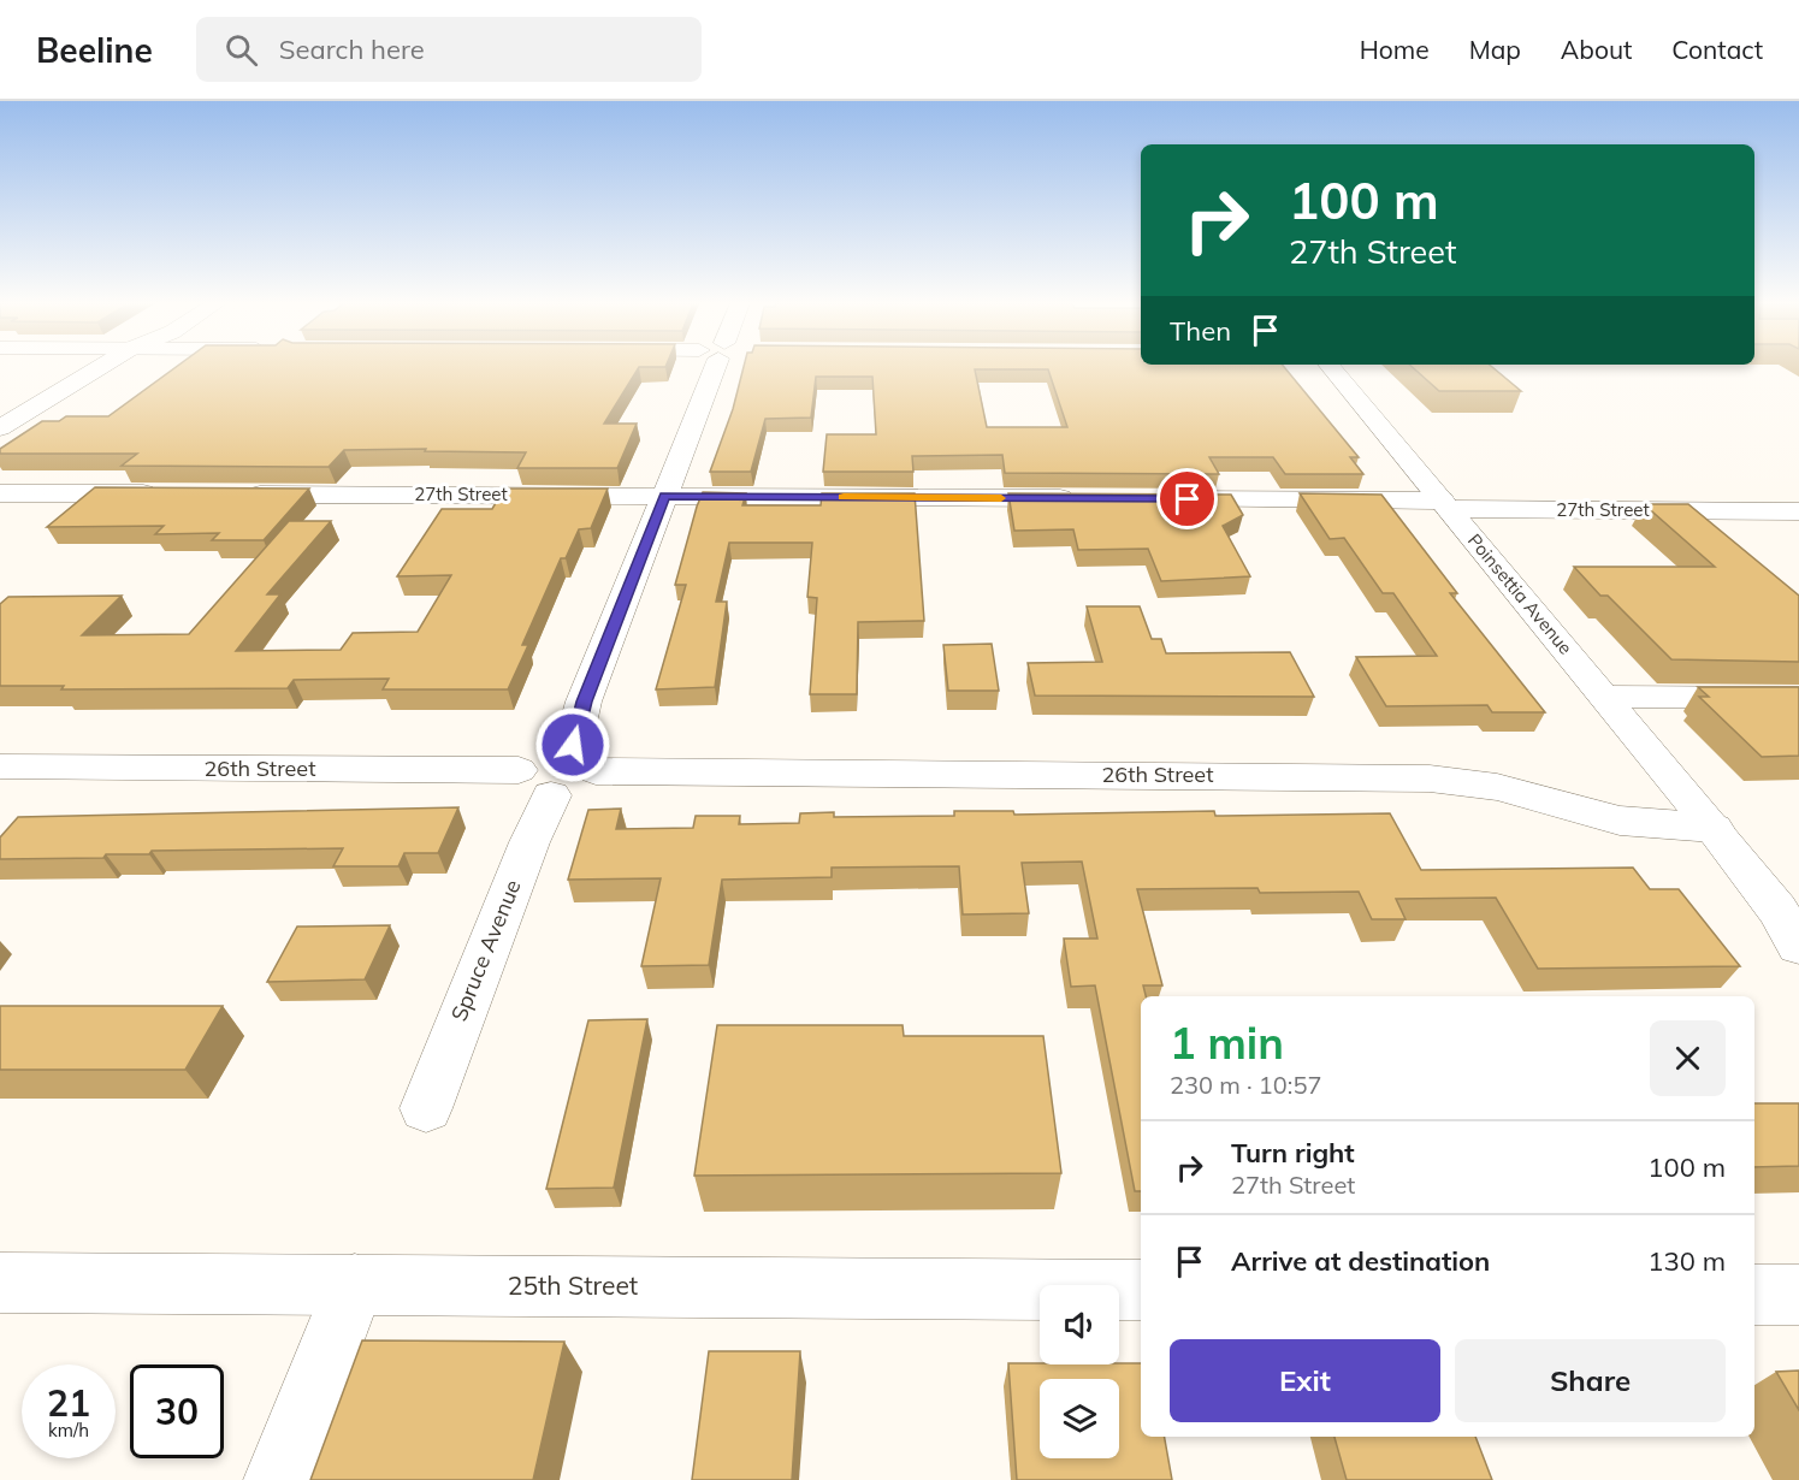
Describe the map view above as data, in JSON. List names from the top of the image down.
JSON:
{
  "streets": {
    "street": [
      "27th Street",
      "Poinsettia Avenue",
      "26th Street",
      "Spruce Avenue",
      "25th Street"
    ]
  },
  "crossings": [
    ["27th Street", "Poinsettia Avenue"],
    ["Poinsettia Avenue", "26th Street"],
    ["26th Street", "Spruce Avenue"]
  ],
  "page": {
    "header": "Beeline",
    "search": "Search here",
    "nav": [
      "Home",
      "Map",
      "About",
      "Contact"
    ],
    "turn": ["100 m", "27th Street"],
    "then": "Then",
    "heading": ["1 min", "230 m · 10:57"],
    "list": [
      {
        "name": "Turn right",
        "note": "27th Street",
        "value": "100 m"
      },
      {
        "name": "Arrive at destination",
        "value": "130 m"
      }
    ],
    "buttons": ["Exit", "Share"],
    "speed": "21 km/h",
    "limit": "30"
  }
}
